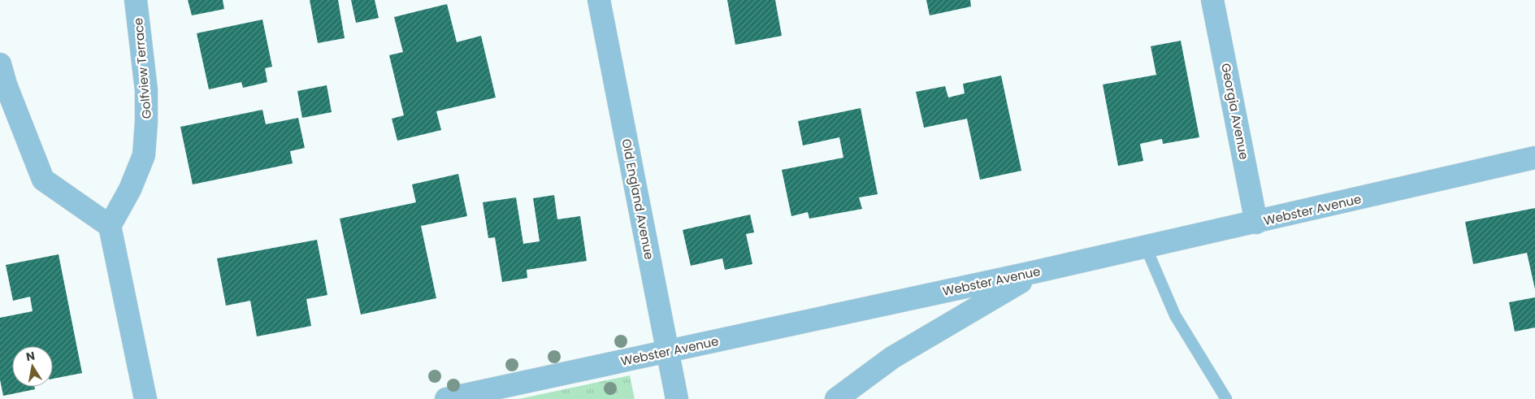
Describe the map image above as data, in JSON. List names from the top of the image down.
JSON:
{
  "streets": {
    "street": [
      "Golfview Terrace",
      "Georgia Avenue",
      "Old England Avenue",
      "Webster Avenue"
    ]
  },
  "crossings": [
    ["Georgia Avenue", "Webster Avenue"],
    ["Old England Avenue", "Webster Avenue"]
  ],
  "north": "top"
}
